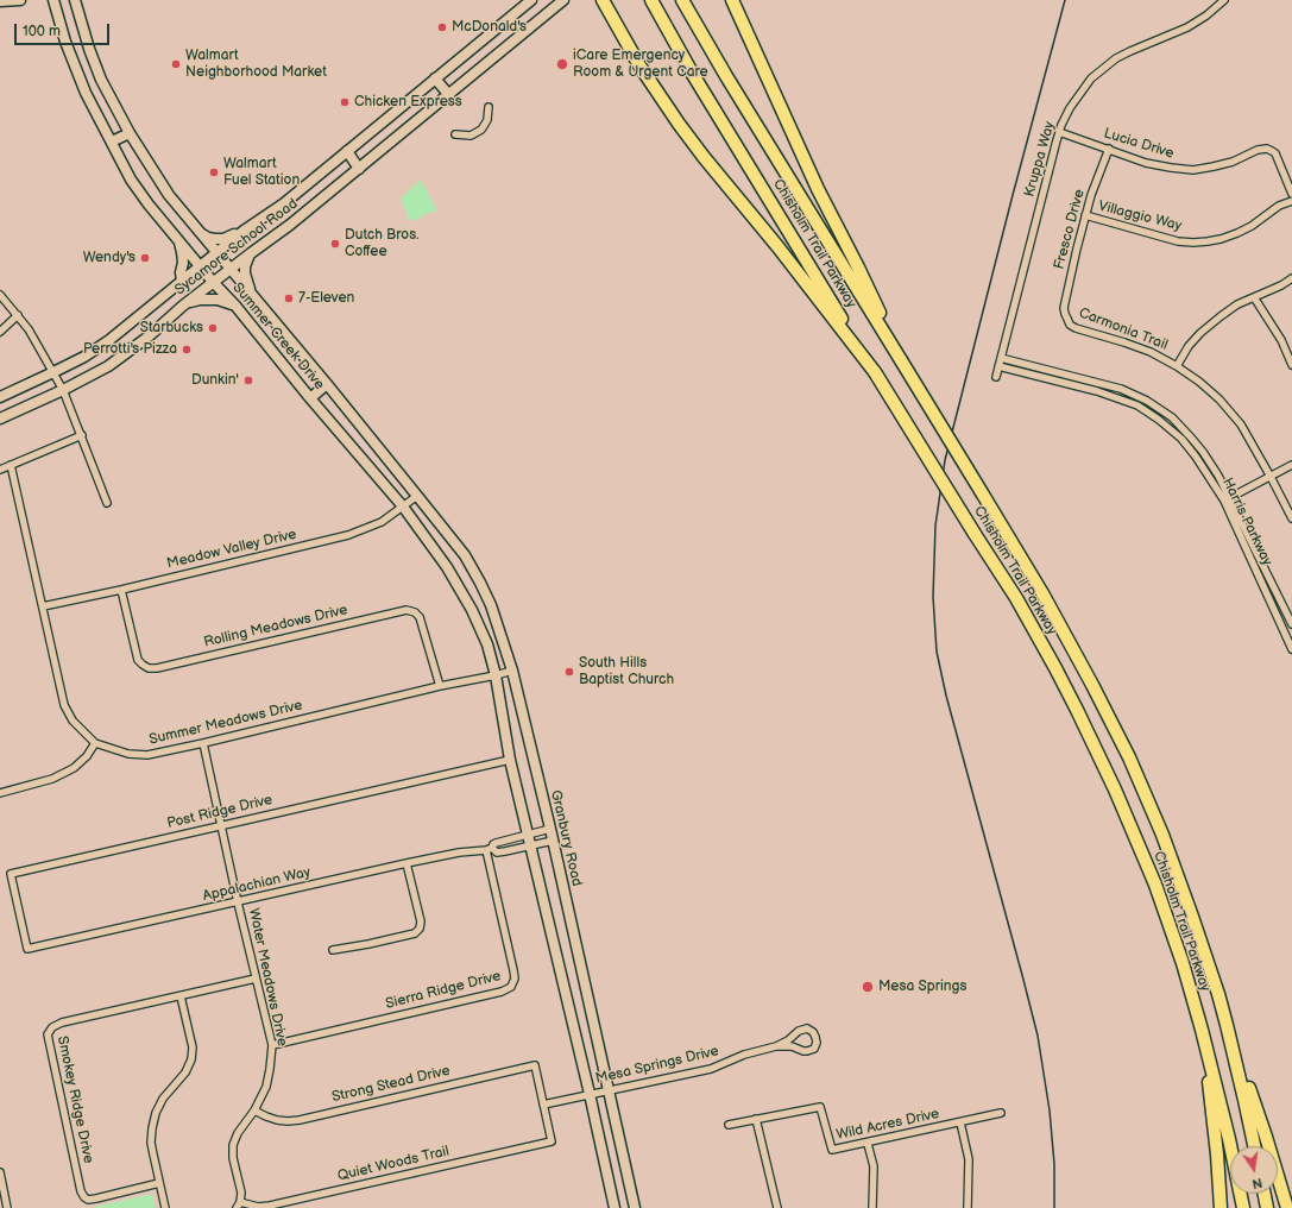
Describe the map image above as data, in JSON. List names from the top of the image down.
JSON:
{
  "streets": {
    "highway": ["Chisholm Trail Parkway"],
    "main road": ["Sycamore School Road", "Summer Creek Drive", "Granbury Road"],
    "street": [
      "Lucia Drive",
      "Kruppa Way",
      "Villaggio Way",
      "Fresco Drive",
      "Carmonia Trail",
      "Harris Parkway",
      "Meadow Valley Drive",
      "Rolling Meadows Drive",
      "Summer Meadows Drive",
      "Post Ridge Drive",
      "Appalachian Way",
      "Water Meadows Drive",
      "Sierra Ridge Drive",
      "Mesa Springs Drive",
      "Strong Stead Drive",
      "Smokey Ridge Drive",
      "Wild Acres Drive",
      "Quiet Woods Trail"
    ]
  },
  "crossings": [
    ["Lucia Drive", "Kruppa Way"],
    ["Lucia Drive", "Fresco Drive"],
    ["Kruppa Way", "Harris Parkway"],
    ["Villaggio Way", "Fresco Drive"],
    ["Fresco Drive", "Carmonia Trail"],
    ["Sycamore School Road", "Summer Creek Drive"],
    ["Summer Creek Drive", "Meadow Valley Drive"],
    ["Summer Creek Drive", "Granbury Road"],
    ["Meadow Valley Drive", "Rolling Meadows Drive"],
    ["Meadow Valley Drive", "Summer Meadows Drive"],
    ["Meadow Valley Drive", "Granbury Road"],
    ["Rolling Meadows Drive", "Summer Meadows Drive"],
    ["Summer Meadows Drive", "Granbury Road"],
    ["Summer Meadows Drive", "Water Meadows Drive"],
    ["Post Ridge Drive", "Appalachian Way"],
    ["Post Ridge Drive", "Water Meadows Drive"],
    ["Granbury Road", "Appalachian Way"],
    ["Granbury Road", "Mesa Springs Drive"],
    ["Appalachian Way", "Water Meadows Drive"],
    ["Appalachian Way", "Sierra Ridge Drive"],
    ["Water Meadows Drive", "Sierra Ridge Drive"],
    ["Water Meadows Drive", "Strong Stead Drive"],
    ["Water Meadows Drive", "Smokey Ridge Drive"],
    ["Water Meadows Drive", "Quiet Woods Trail"],
    ["Mesa Springs Drive", "Strong Stead Drive"],
    ["Mesa Springs Drive", "Quiet Woods Trail"],
    ["Strong Stead Drive", "Quiet Woods Trail"]
  ],
  "places": [
    "McDonald's",
    "Walmart Neighborhood Market",
    "iCare Emergency Room & Urgent Care",
    "Chicken Express",
    "Walmart Fuel Station",
    "Dutch Bros. Coffee",
    "Wendy's",
    "7-Eleven",
    "Starbucks",
    "Perrotti's Pizza",
    "Dunkin'",
    "South Hills Baptist Church",
    "Mesa Springs"
  ],
  "scale_bar": "100 m",
  "north": "bottom"
}
